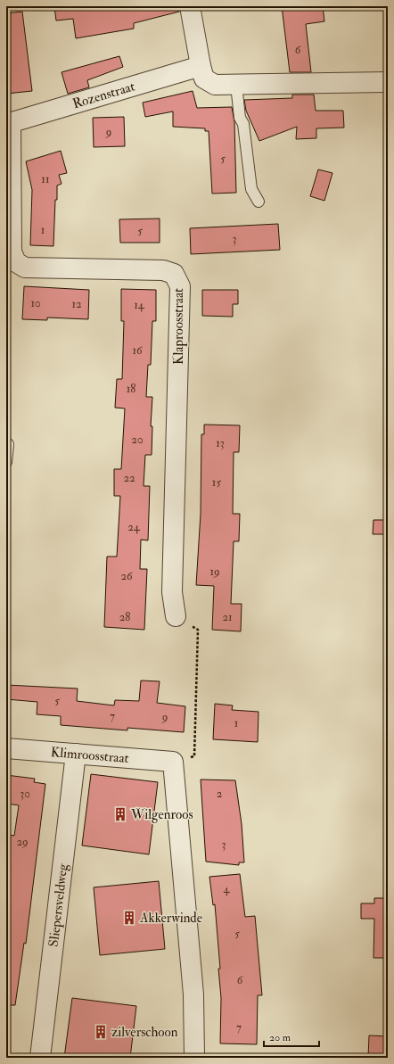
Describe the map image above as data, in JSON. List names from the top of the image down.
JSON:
{
  "streets": {
    "street": [
      "Rozenstraat",
      "Klaproosstraat",
      "Klimroosstraat",
      "Sliepersveldweg"
    ]
  },
  "crossings": [
    ["Rozenstraat", "Klaproosstraat"],
    ["Klimroosstraat", "Sliepersveldweg"]
  ],
  "places": {
    "building": ["Wilgenroos", "Akkerwinde", "zilverschoon"]
  },
  "house_numbers": [
    "6",
    "9",
    "5",
    "11",
    "1",
    "5",
    "3",
    "10",
    "12",
    "14",
    "16",
    "18",
    "20",
    "13",
    "22",
    "15",
    "24",
    "19",
    "26",
    "28",
    "21",
    "5",
    "7",
    "9",
    "1",
    "30",
    "2",
    "29",
    "3",
    "4",
    "5",
    "6",
    "7"
  ],
  "scale_bar": "20 m"
}
